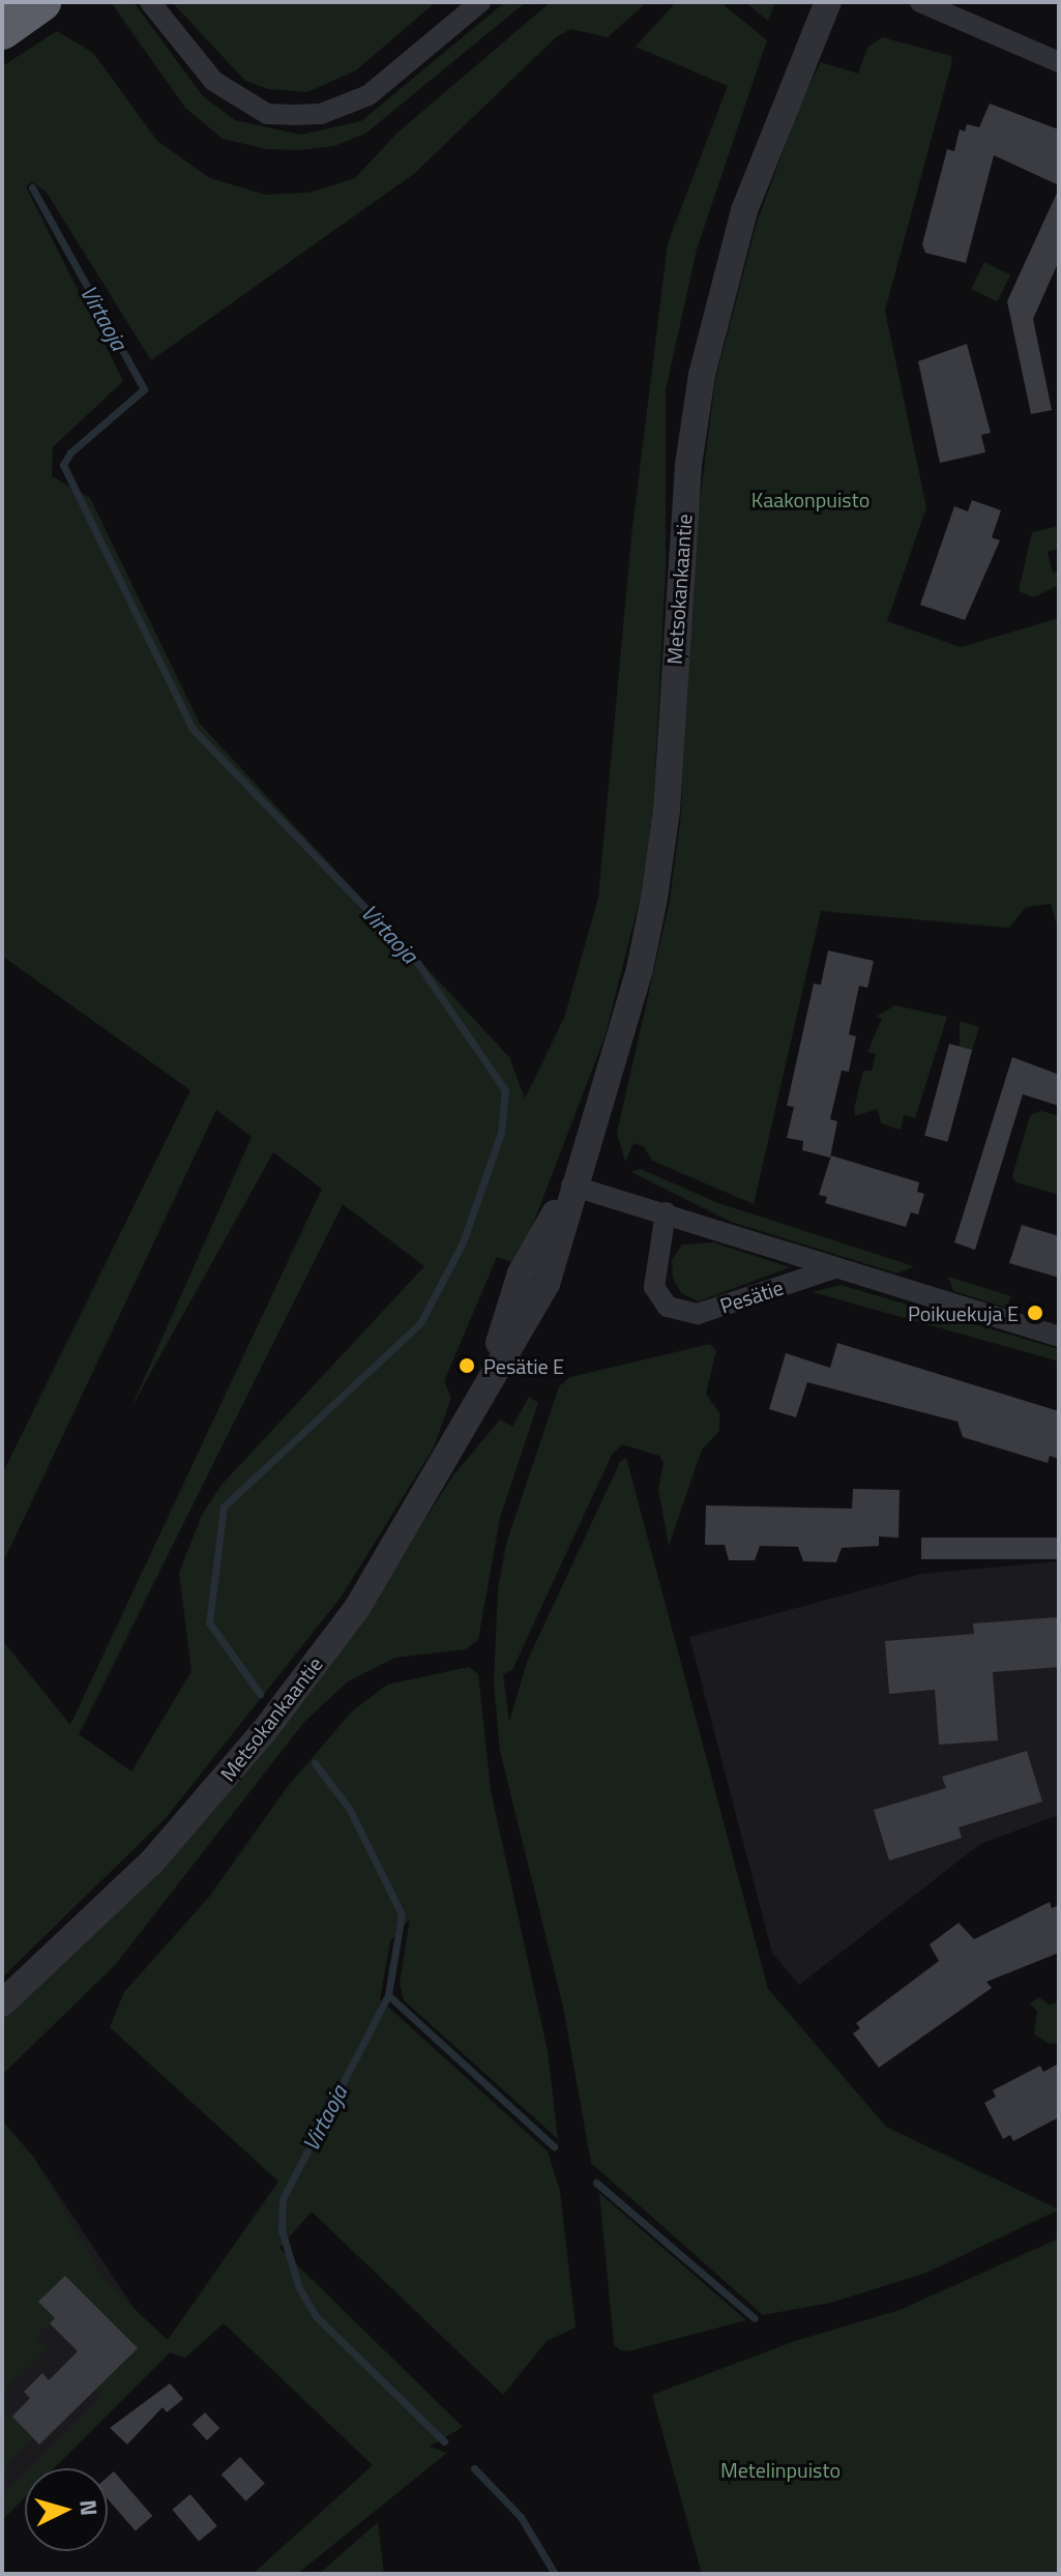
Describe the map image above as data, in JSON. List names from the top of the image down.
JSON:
{
  "streets": {
    "street": ["Metsokankaantie", "Pesätie"]
  },
  "crossings": [
    ["Metsokankaantie", "Pesätie"]
  ],
  "water": ["Virtaoja"],
  "parks": ["Kaakonpuisto", "Metelinpuisto"],
  "places": ["Poikuekuja E", "Pesätie E"],
  "north": "right"
}
